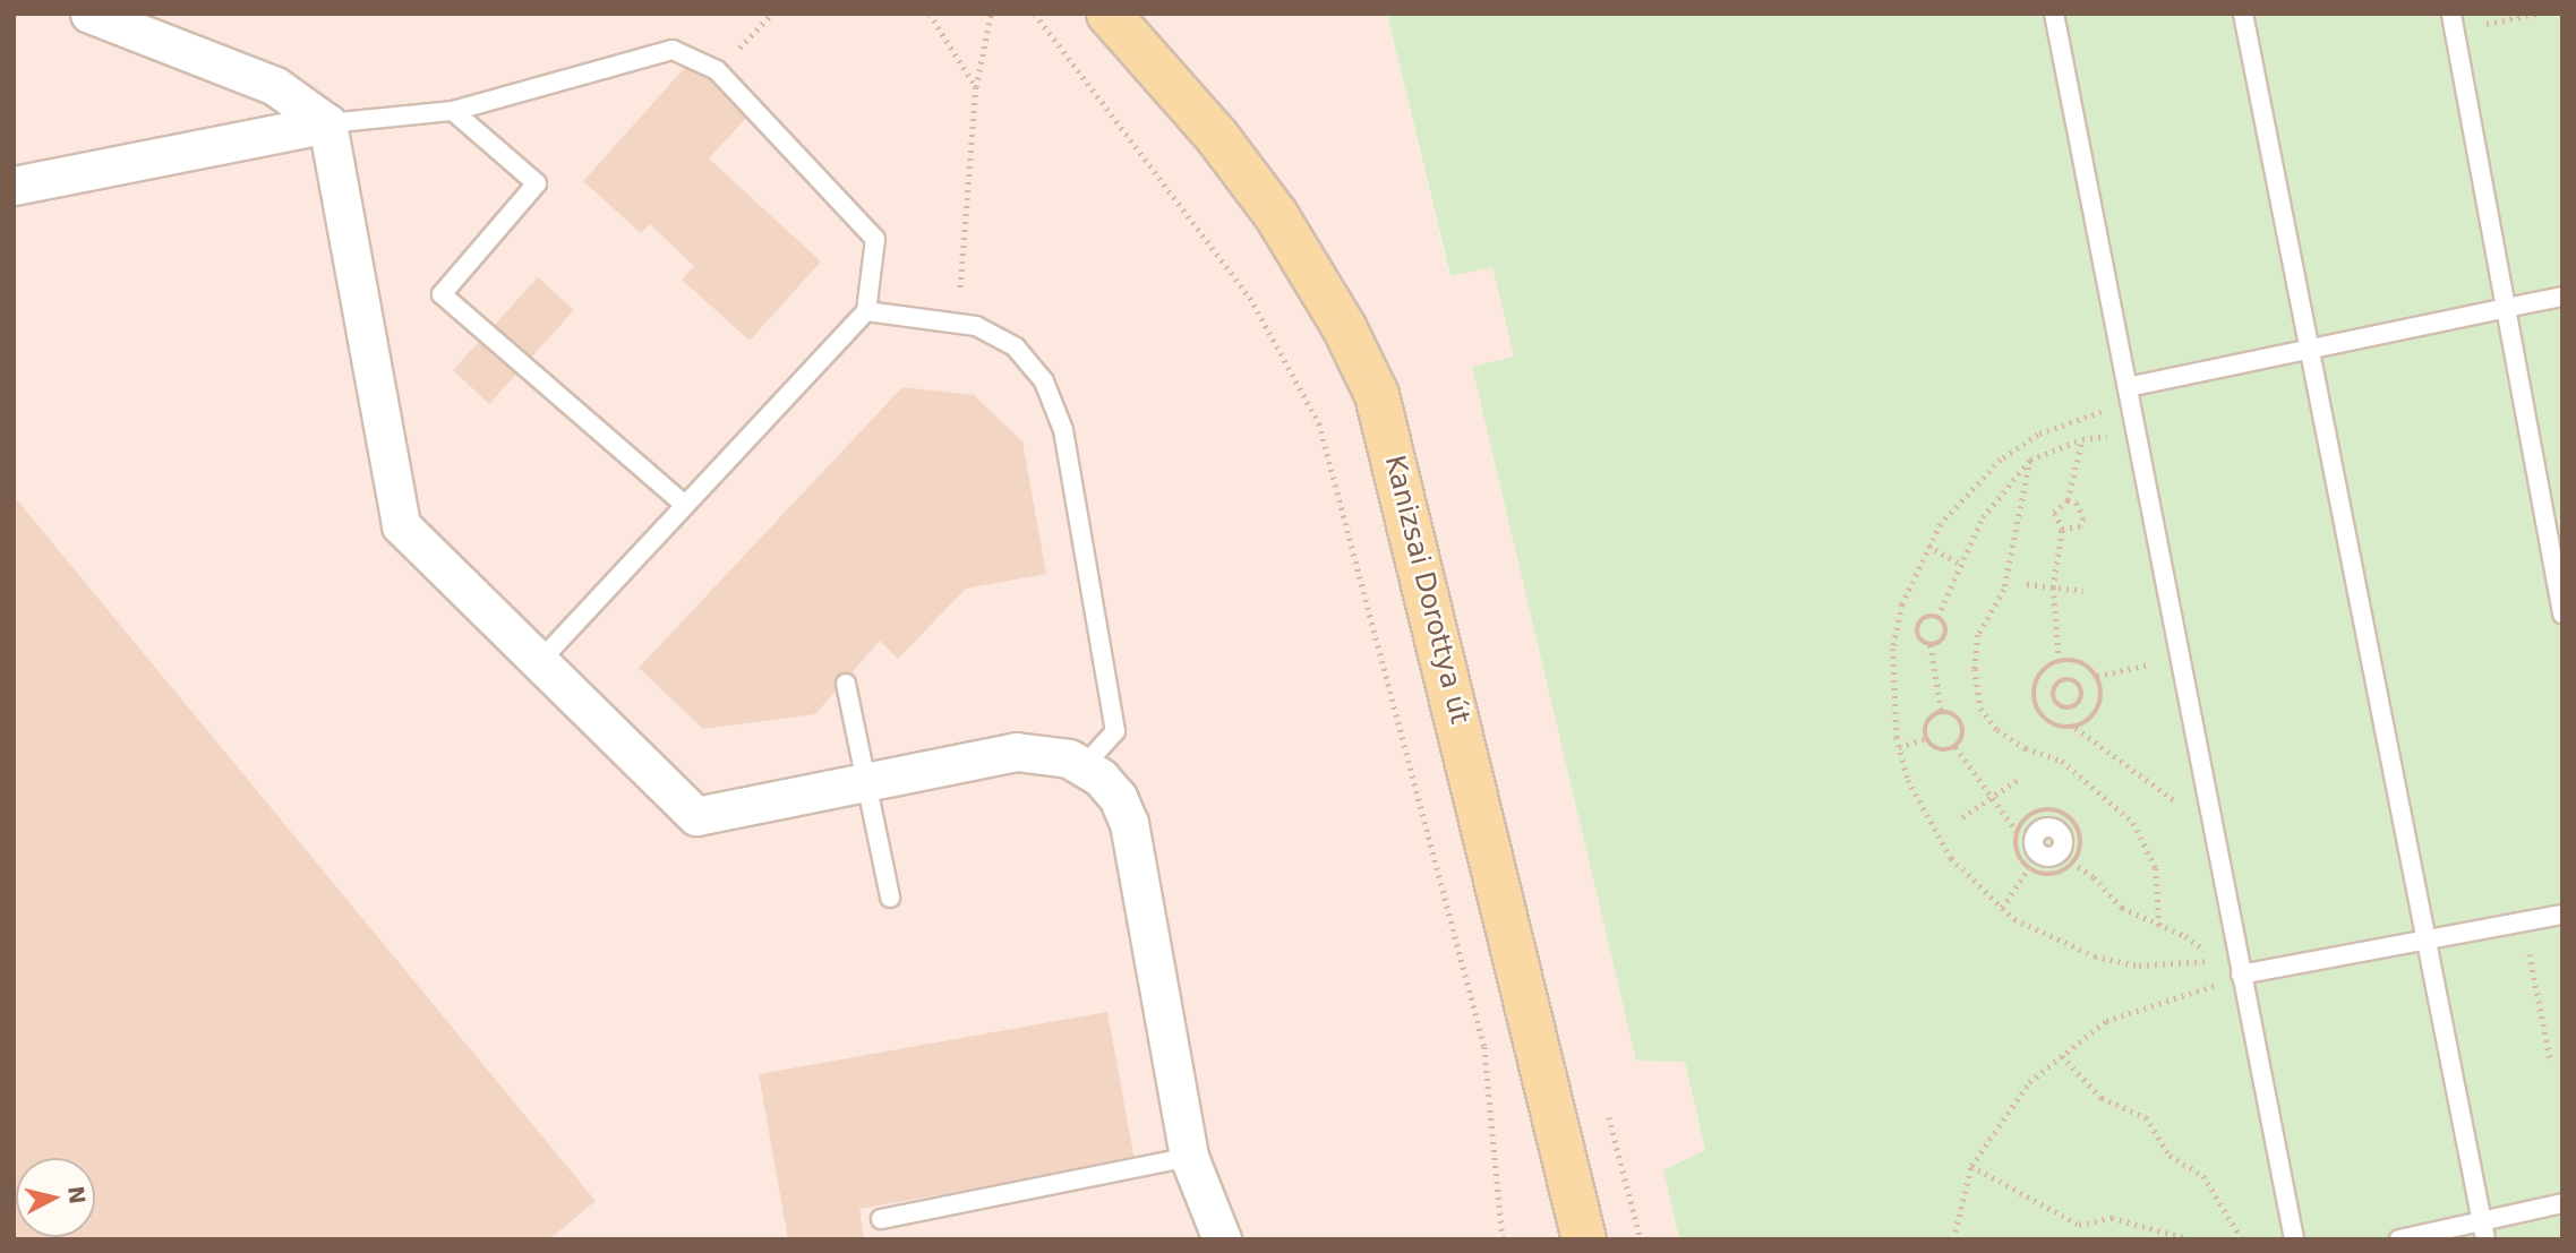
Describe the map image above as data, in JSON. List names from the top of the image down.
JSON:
{
  "streets": {
    "main road": ["Kanizsai Dorottya út"]
  },
  "north": "right"
}
